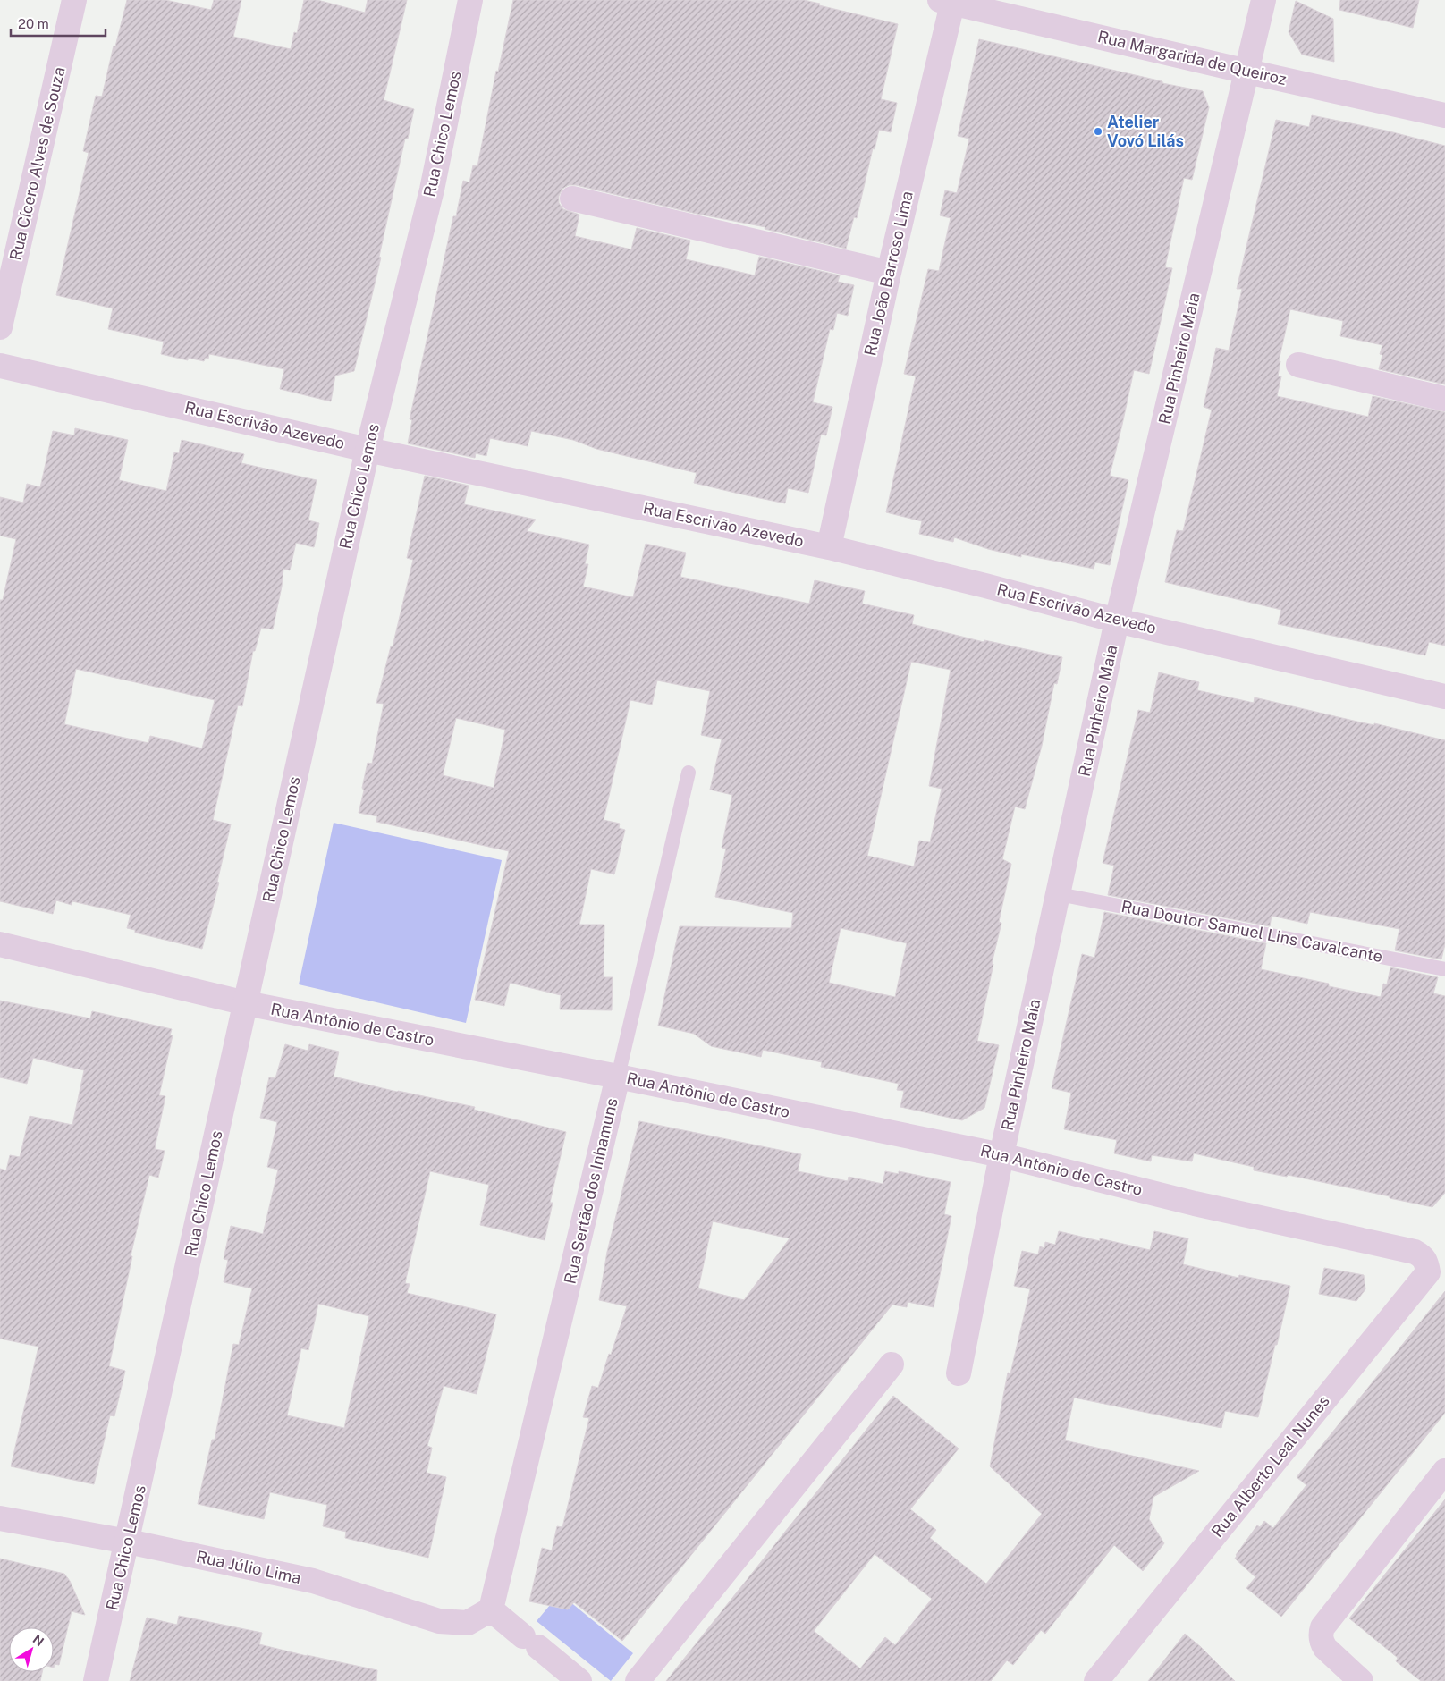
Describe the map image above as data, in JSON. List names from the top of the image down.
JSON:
{
  "streets": {
    "street": [
      "Rua Margarida de Queiroz",
      "Rua Chico Lemos",
      "Rua Cícero Alves de Souza",
      "Rua João Barroso Lima",
      "Rua Pinheiro Maia",
      "Rua Escrivão Azevedo",
      "Rua Antônio de Castro",
      "Rua Sertão dos Inhamuns",
      "Rua Alberto Leal Nunes",
      "Rua Júlio Lima"
    ],
    "lane": ["Rua Doutor Samuel Lins Cavalcante"]
  },
  "crossings": [
    ["Rua Margarida de Queiroz", "Rua João Barroso Lima"],
    ["Rua Margarida de Queiroz", "Rua Pinheiro Maia"],
    ["Rua Chico Lemos", "Rua Escrivão Azevedo"],
    ["Rua Chico Lemos", "Rua Antônio de Castro"],
    ["Rua Chico Lemos", "Rua Júlio Lima"],
    ["Rua João Barroso Lima", "Rua Escrivão Azevedo"],
    ["Rua Pinheiro Maia", "Rua Escrivão Azevedo"],
    ["Rua Pinheiro Maia", "Rua Doutor Samuel Lins Cavalcante"],
    ["Rua Pinheiro Maia", "Rua Antônio de Castro"],
    ["Rua Antônio de Castro", "Rua Sertão dos Inhamuns"],
    ["Rua Antônio de Castro", "Rua Alberto Leal Nunes"],
    ["Rua Sertão dos Inhamuns", "Rua Júlio Lima"]
  ],
  "places": ["Atelier Vovó Lilás"],
  "scale_bar": "20 m",
  "north": "top right"
}
